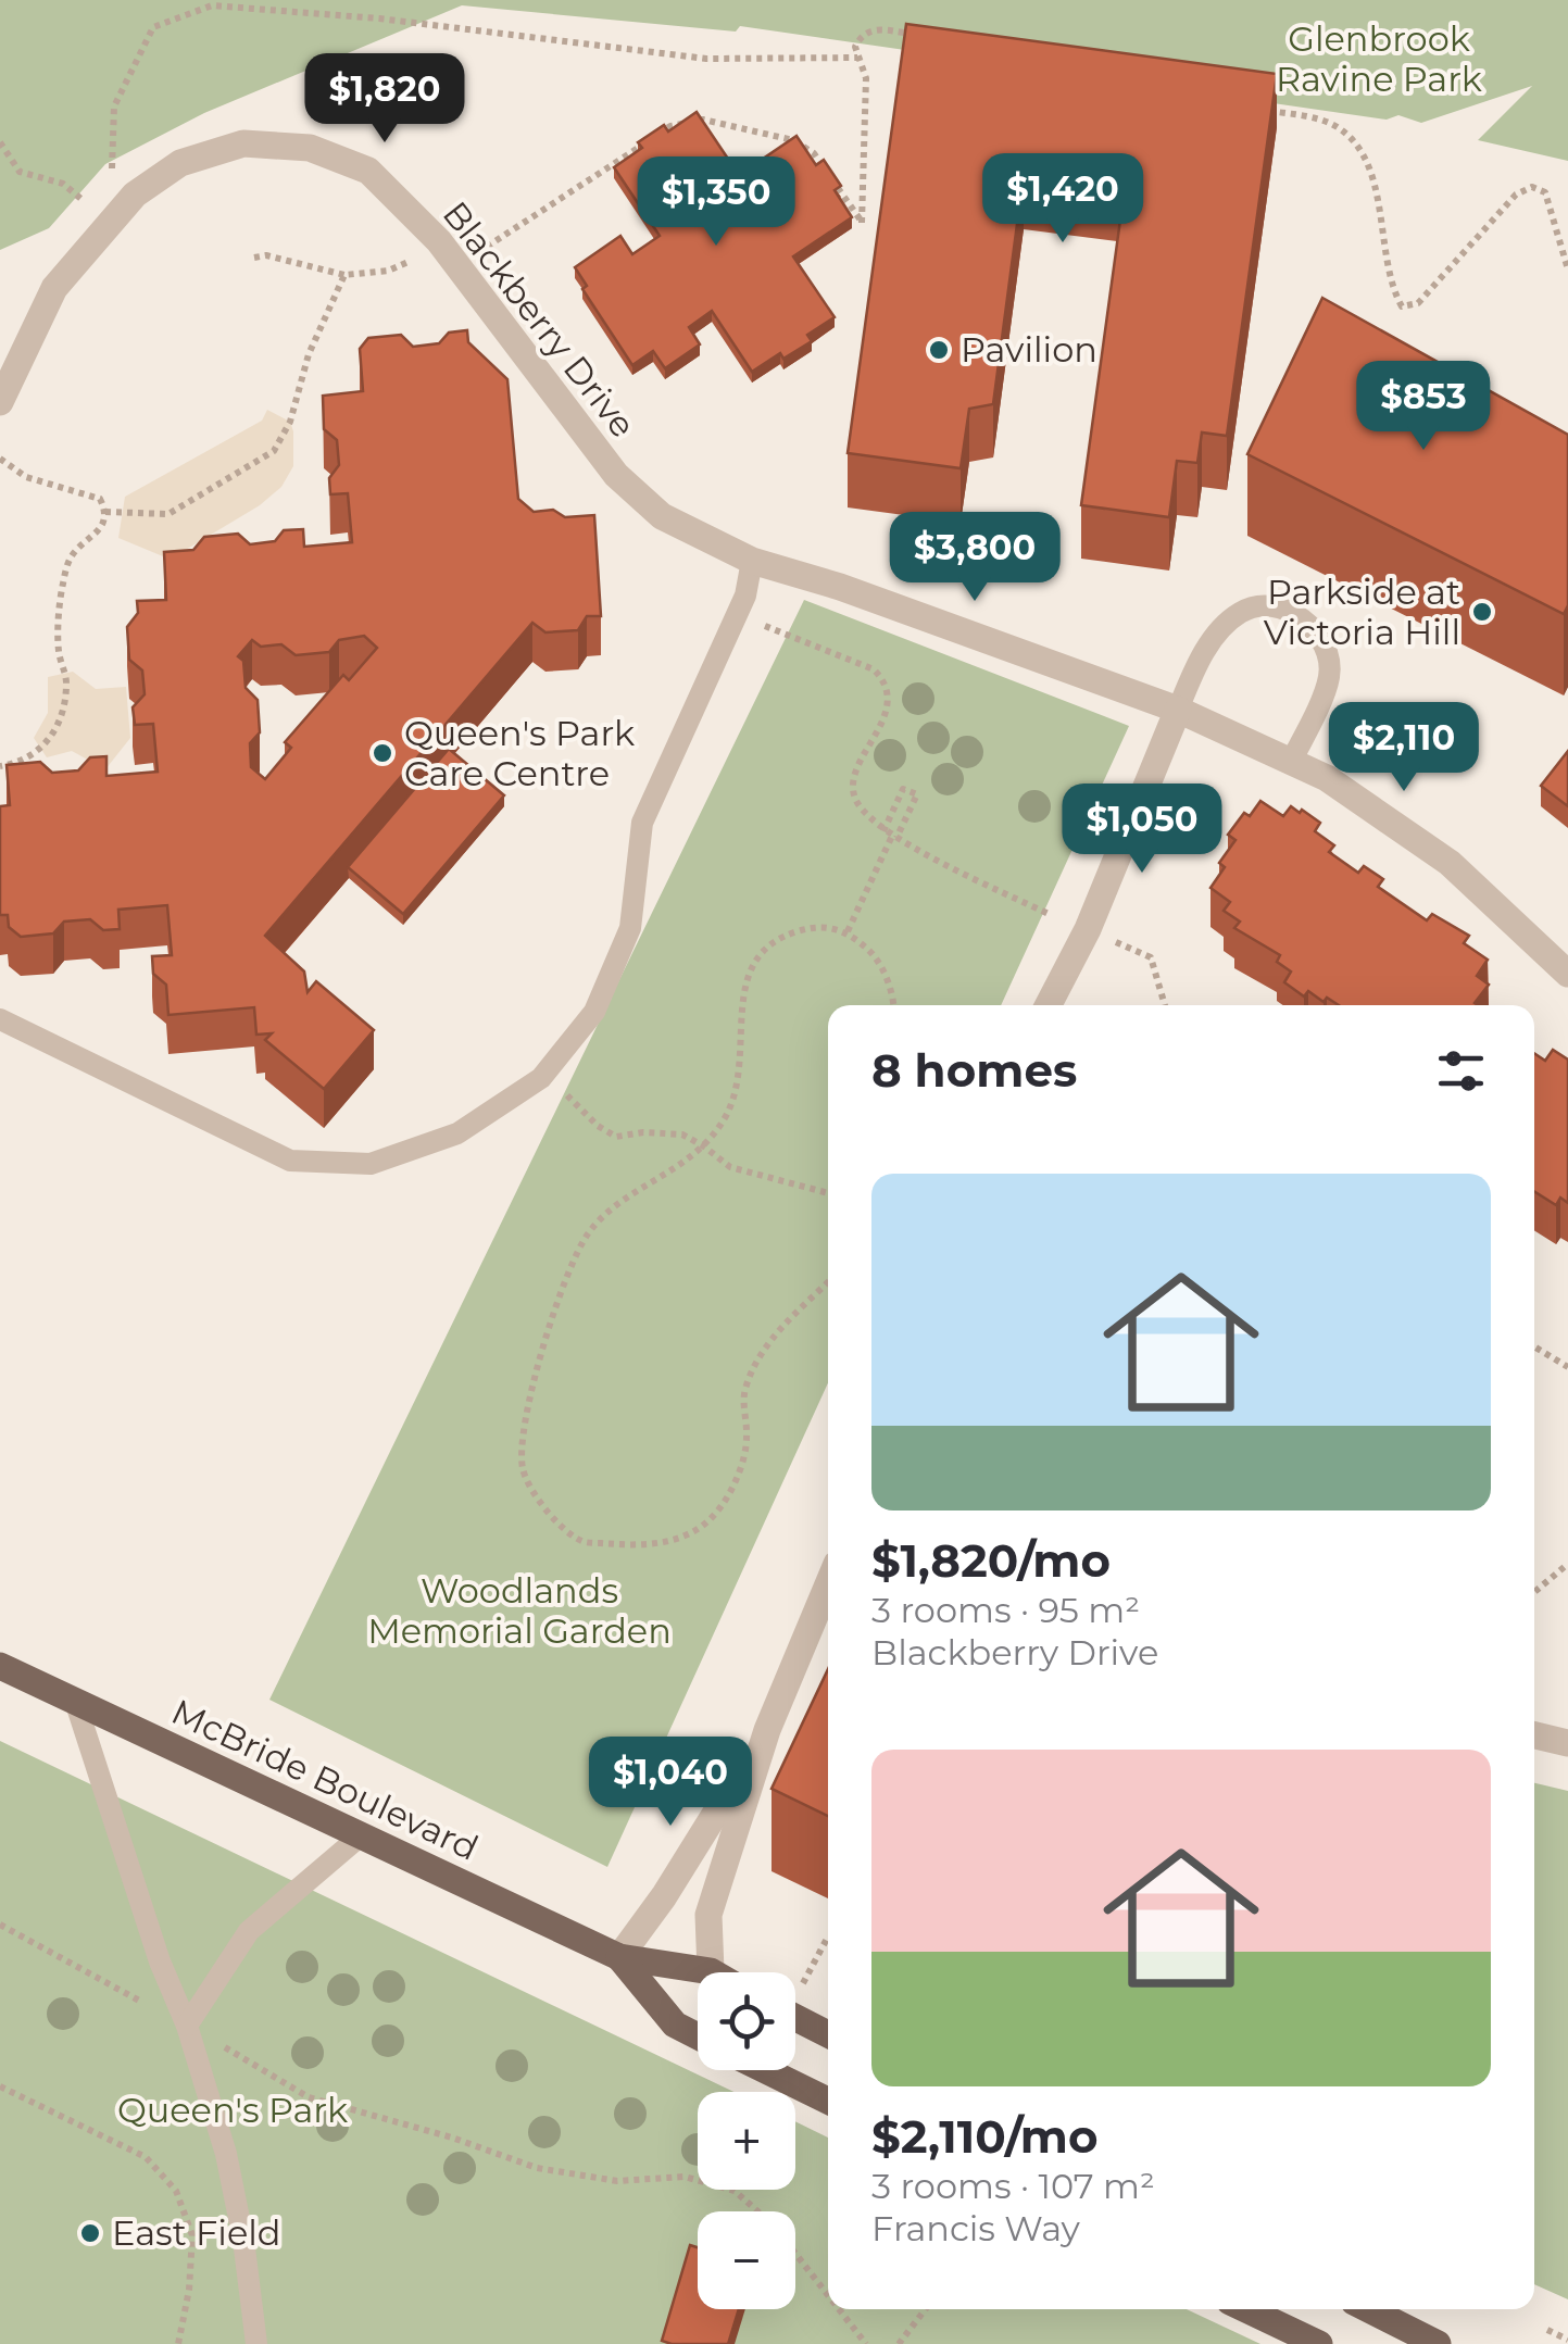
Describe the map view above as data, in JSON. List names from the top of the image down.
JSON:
{
  "streets": {
    "main road": ["McBride Boulevard"],
    "street": ["Blackberry Drive"]
  },
  "parks": ["Glenbrook Ravine Park", "Woodlands Memorial Garden", "Queen's Park"],
  "places": [
    "Pavilion",
    "Parkside at Victoria Hill",
    "Queen's Park Care Centre",
    "East Field"
  ],
  "page": {
    "price": [
      "$1,820",
      "$1,420",
      "$1,350",
      "$853",
      "$3,800",
      "$2,110",
      "$1,050",
      "$1,040"
    ],
    "heading": "8 homes",
    "list": [
      {
        "name": "$1,820/mo",
        "note": "3 rooms · 95 m² · Blackberry Drive"
      },
      {
        "name": "$2,110/mo",
        "note": "3 rooms · 107 m² · Francis Way"
      }
    ],
    "map_buttons": ["+", "−"]
  }
}
